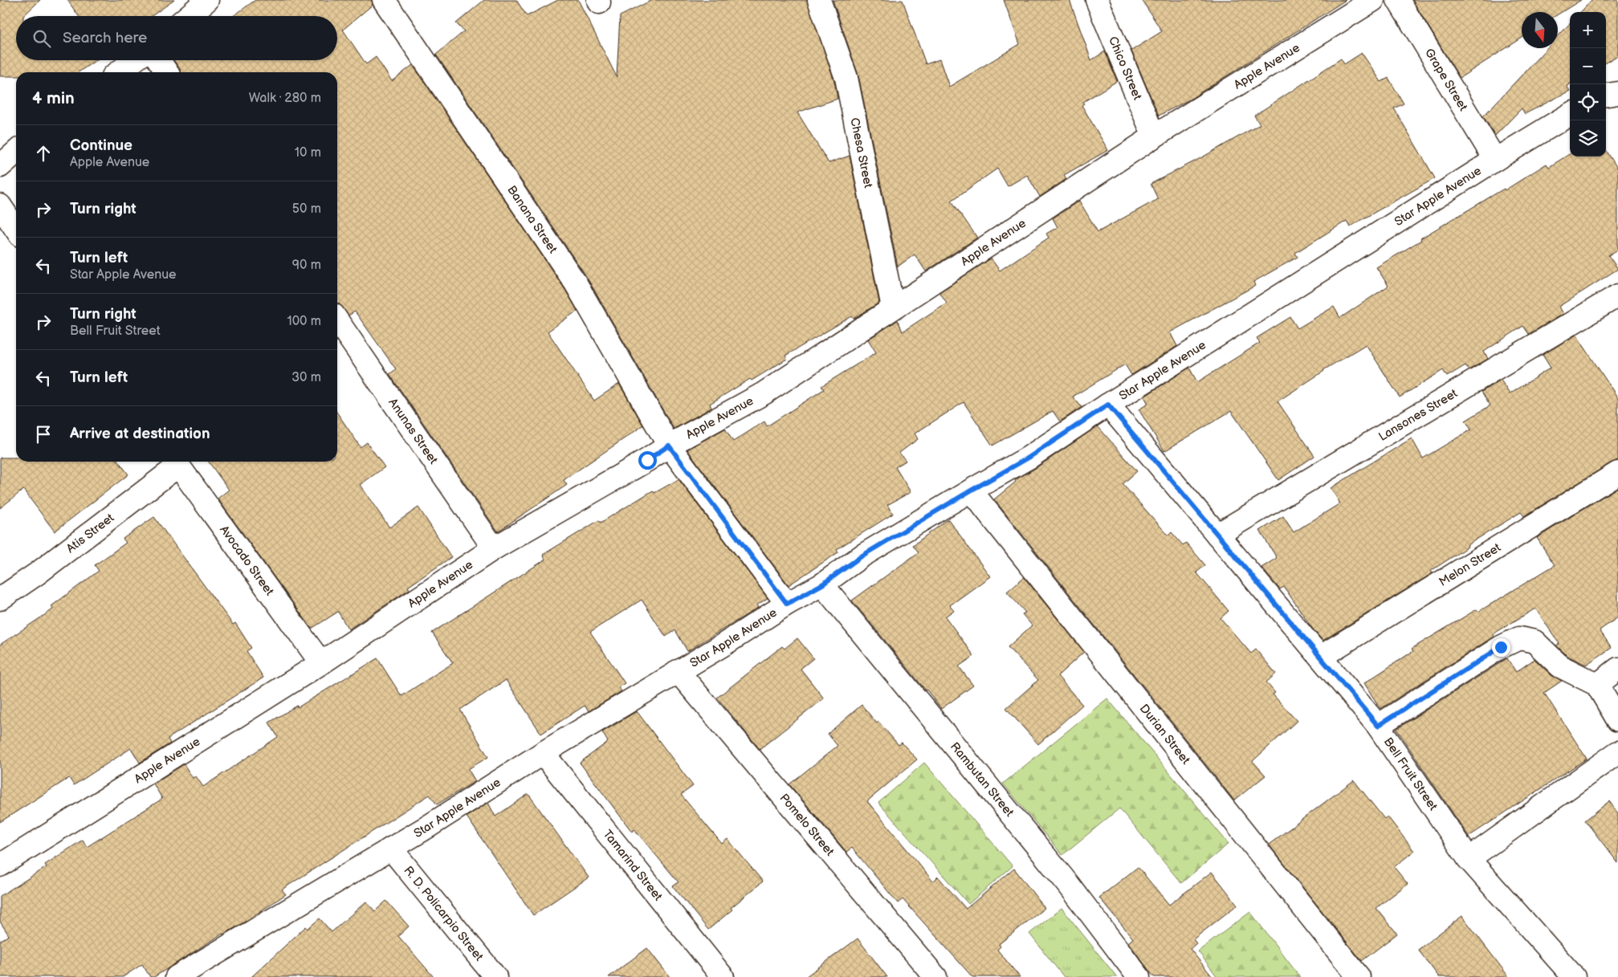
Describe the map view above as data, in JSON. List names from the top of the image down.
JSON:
{
  "streets": {
    "street": [
      "Apple Avenue",
      "Chico Street",
      "Grape Street",
      "Chesa Street",
      "Star Apple Avenue",
      "Banana Street",
      "Lansones Street",
      "Anunas Street",
      "Atis Street",
      "Avocado Street",
      "Melon Street",
      "Durian Street",
      "Bell Fruit Street",
      "Rambutan Street",
      "Pomelo Street",
      "Tamarind Street",
      "R. D. Policarpio Street"
    ]
  },
  "crossings": [
    ["Apple Avenue", "Chico Street"],
    ["Apple Avenue", "Chesa Street"],
    ["Apple Avenue", "Banana Street"],
    ["Apple Avenue", "Anunas Street"],
    ["Apple Avenue", "Avocado Street"],
    ["Grape Street", "Star Apple Avenue"],
    ["Star Apple Avenue", "Banana Street"],
    ["Star Apple Avenue", "Durian Street"],
    ["Star Apple Avenue", "Bell Fruit Street"],
    ["Star Apple Avenue", "Rambutan Street"],
    ["Star Apple Avenue", "Pomelo Street"],
    ["Star Apple Avenue", "Tamarind Street"],
    ["Star Apple Avenue", "R. D. Policarpio Street"],
    ["Lansones Street", "Bell Fruit Street"],
    ["Atis Street", "Avocado Street"],
    ["Melon Street", "Bell Fruit Street"]
  ],
  "north": "bottom",
  "page": {
    "map_buttons": ["+", "−"],
    "search": "Search here",
    "heading": ["4 min", "Walk · 280 m"],
    "list": [
      ["Continue", "Apple Avenue", "10 m"],
      ["Turn right", "50 m"],
      ["Turn left", "Star Apple Avenue", "90 m"],
      ["Turn right", "Bell Fruit Street", "100 m"],
      ["Turn left", "30 m"],
      "Arrive at destination"
    ]
  }
}
